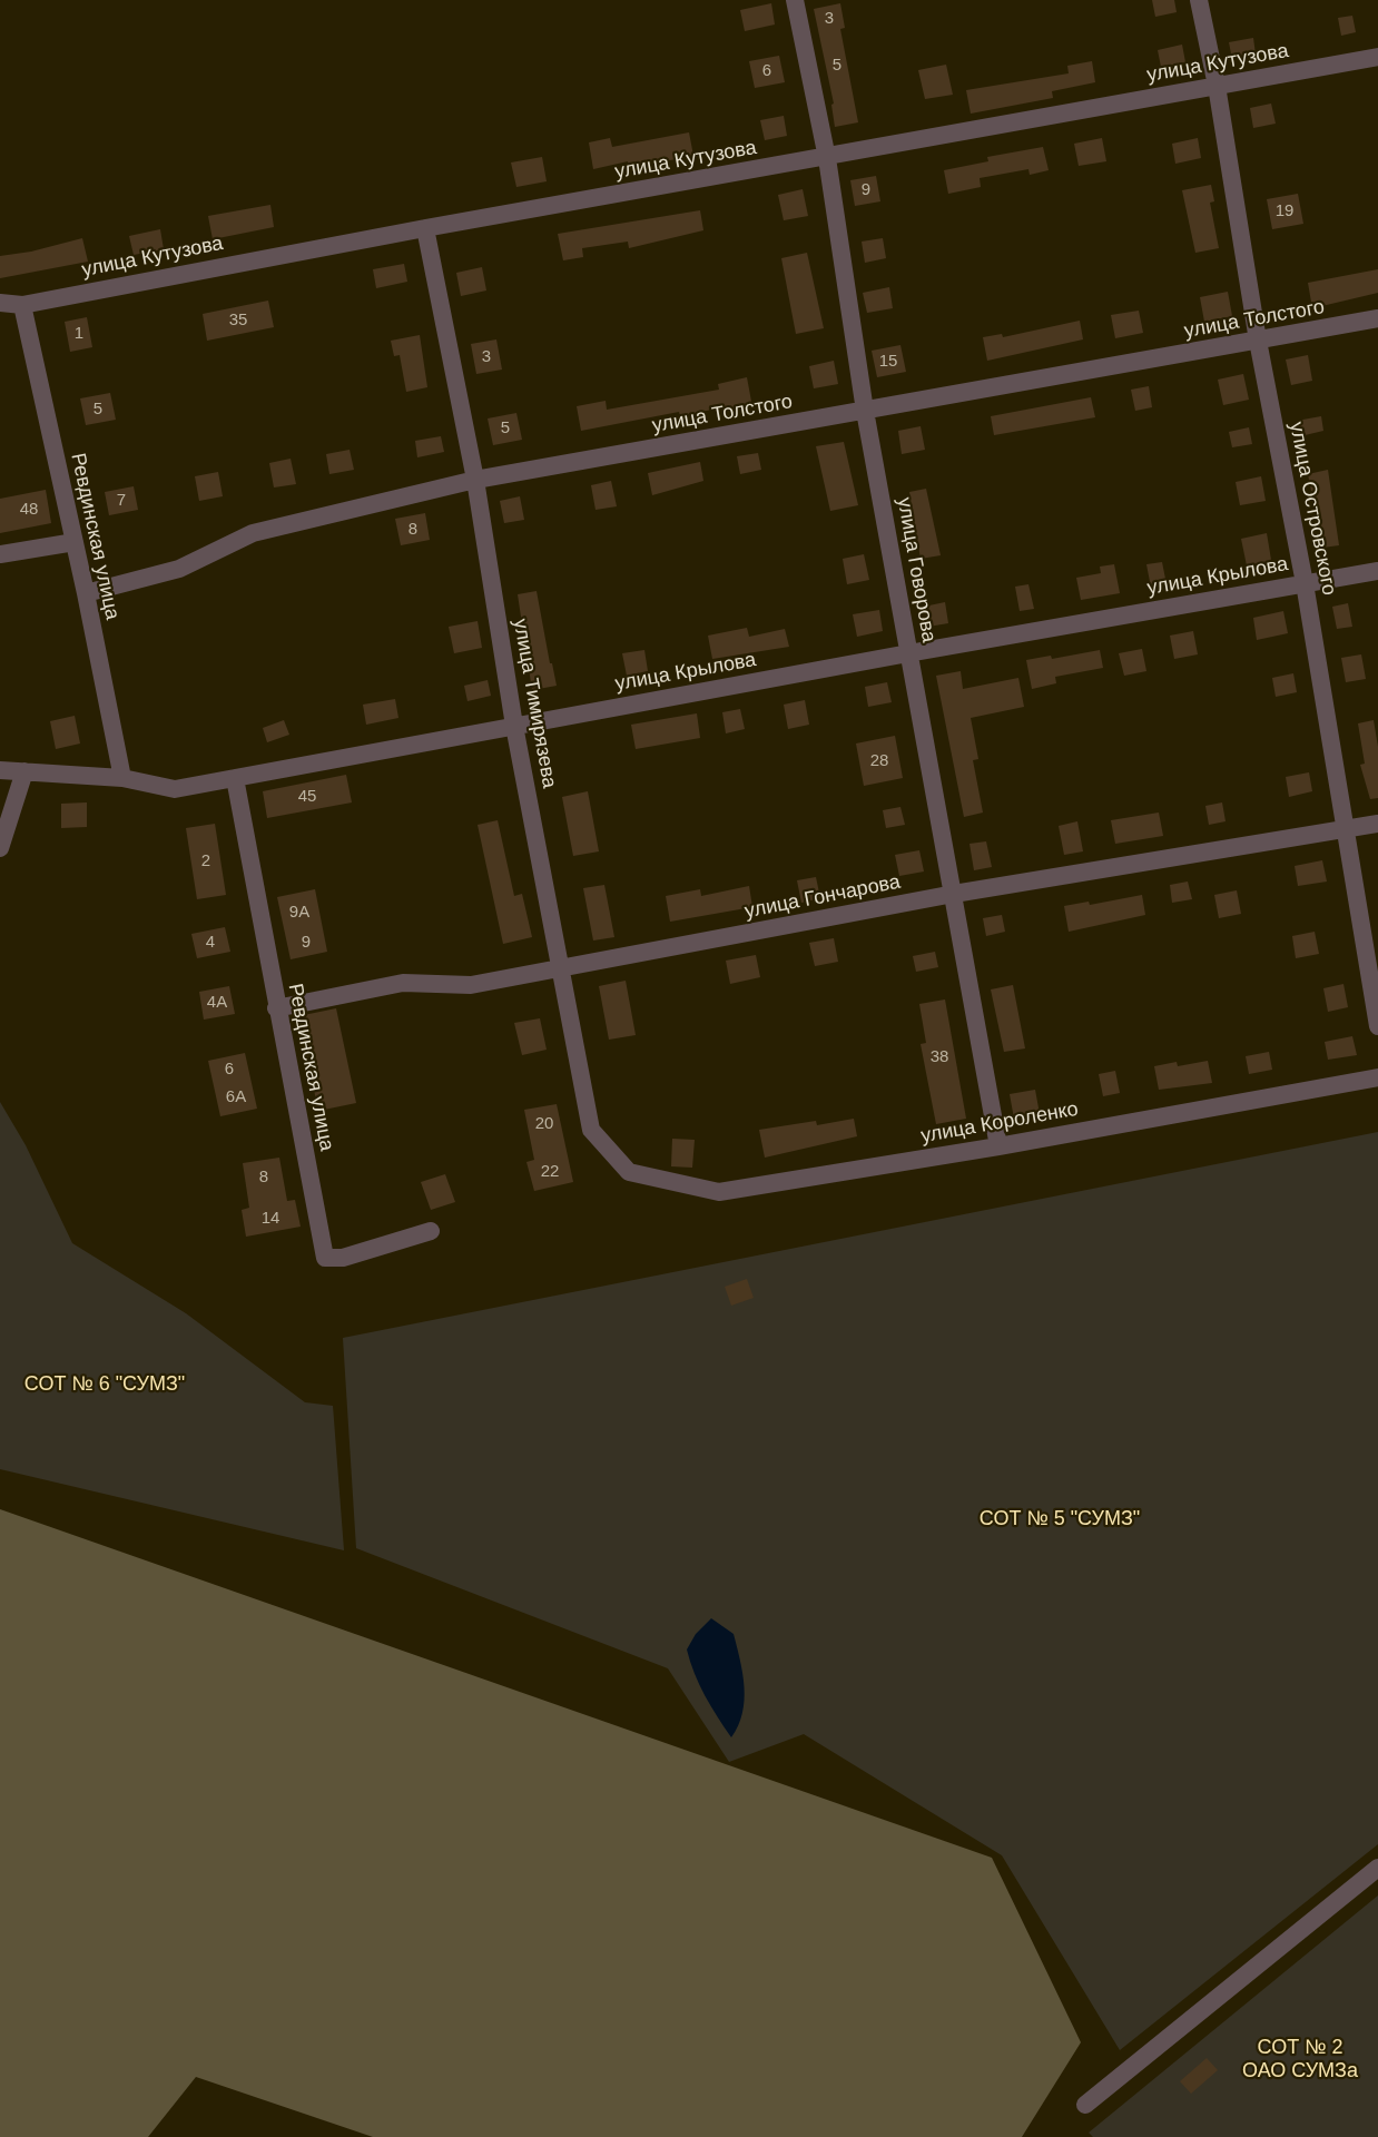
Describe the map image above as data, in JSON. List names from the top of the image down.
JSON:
{
  "streets": {
    "street": [
      "улица Кутузова",
      "улица Толстого",
      "улица Островского",
      "Ревдинская улица",
      "улица Говорова",
      "улица Крылова",
      "улица Тимирязева",
      "улица Гончарова",
      "улица Короленко"
    ]
  },
  "crossings": [
    ["улица Кутузова", "улица Островского"],
    ["улица Кутузова", "Ревдинская улица"],
    ["улица Кутузова", "улица Говорова"],
    ["улица Кутузова", "улица Тимирязева"],
    ["улица Толстого", "улица Островского"],
    ["улица Толстого", "Ревдинская улица"],
    ["улица Толстого", "улица Говорова"],
    ["улица Толстого", "улица Тимирязева"],
    ["улица Островского", "улица Крылова"],
    ["улица Островского", "улица Гончарова"],
    ["Ревдинская улица", "улица Крылова"],
    ["Ревдинская улица", "улица Гончарова"],
    ["улица Говорова", "улица Крылова"],
    ["улица Говорова", "улица Гончарова"],
    ["улица Говорова", "улица Короленко"],
    ["улица Крылова", "улица Тимирязева"],
    ["улица Тимирязева", "улица Гончарова"],
    ["улица Тимирязева", "улица Короленко"]
  ],
  "parks": ["СОТ № 6 \"СУМЗ\"", "СОТ № 5 \"СУМЗ\"", "СОТ № 2 ОАО СУМЗа"],
  "house_numbers": [
    "3",
    "5",
    "6",
    "9",
    "19",
    "35",
    "1",
    "3",
    "15",
    "5",
    "5",
    "7",
    "48",
    "8",
    "28",
    "45",
    "2",
    "9А",
    "4",
    "9",
    "4А",
    "38",
    "6",
    "6А",
    "20",
    "22",
    "8",
    "14"
  ]
}
